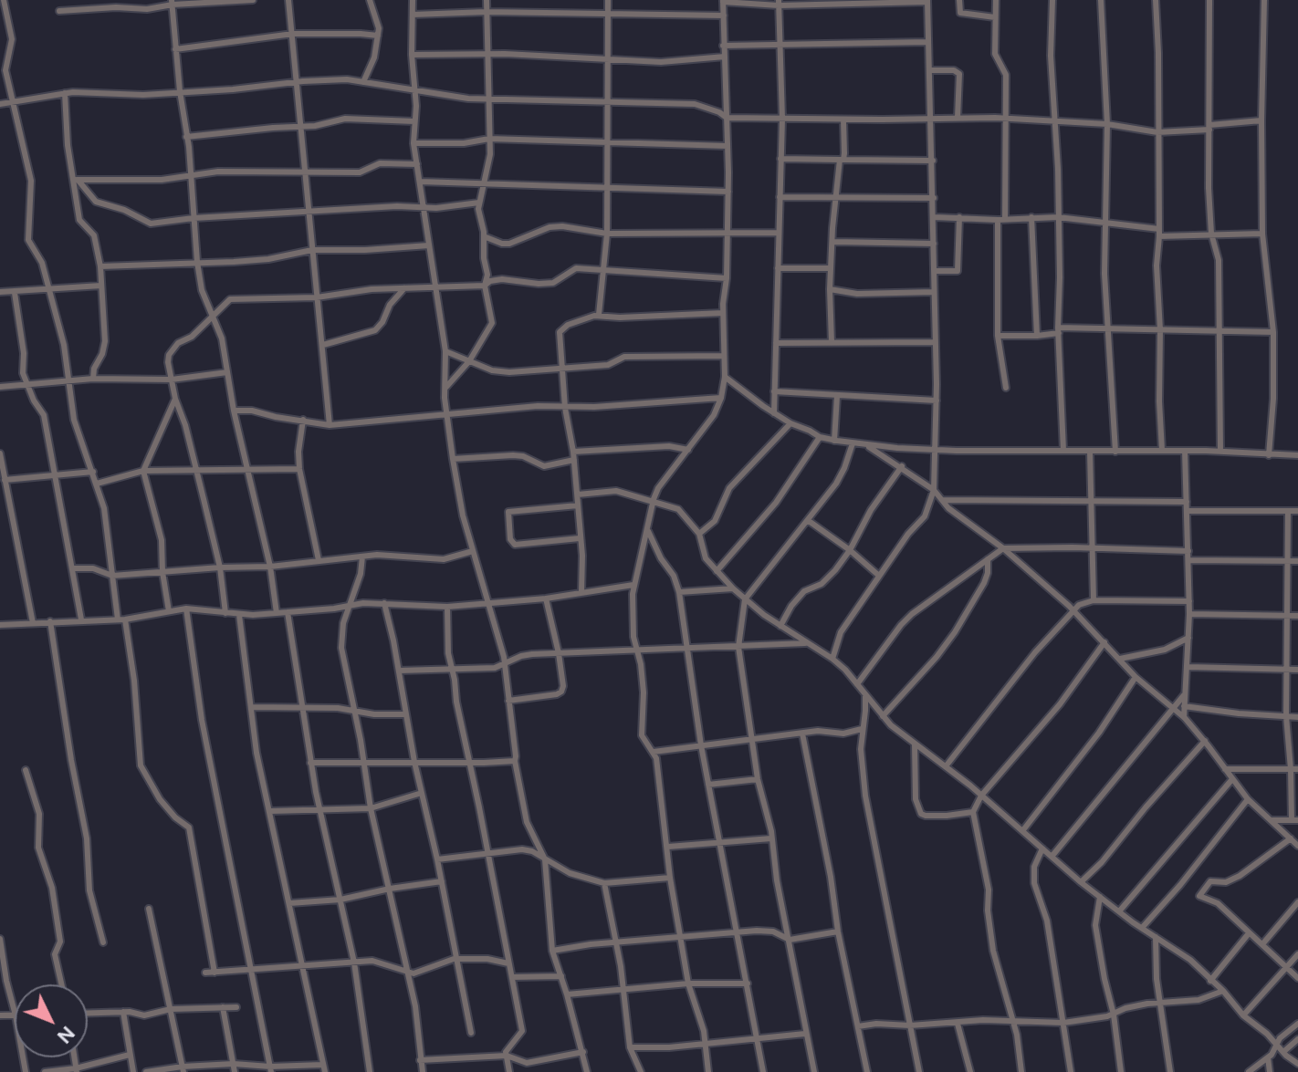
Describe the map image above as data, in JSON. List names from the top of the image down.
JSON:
{
  "north": "bottom right"
}
